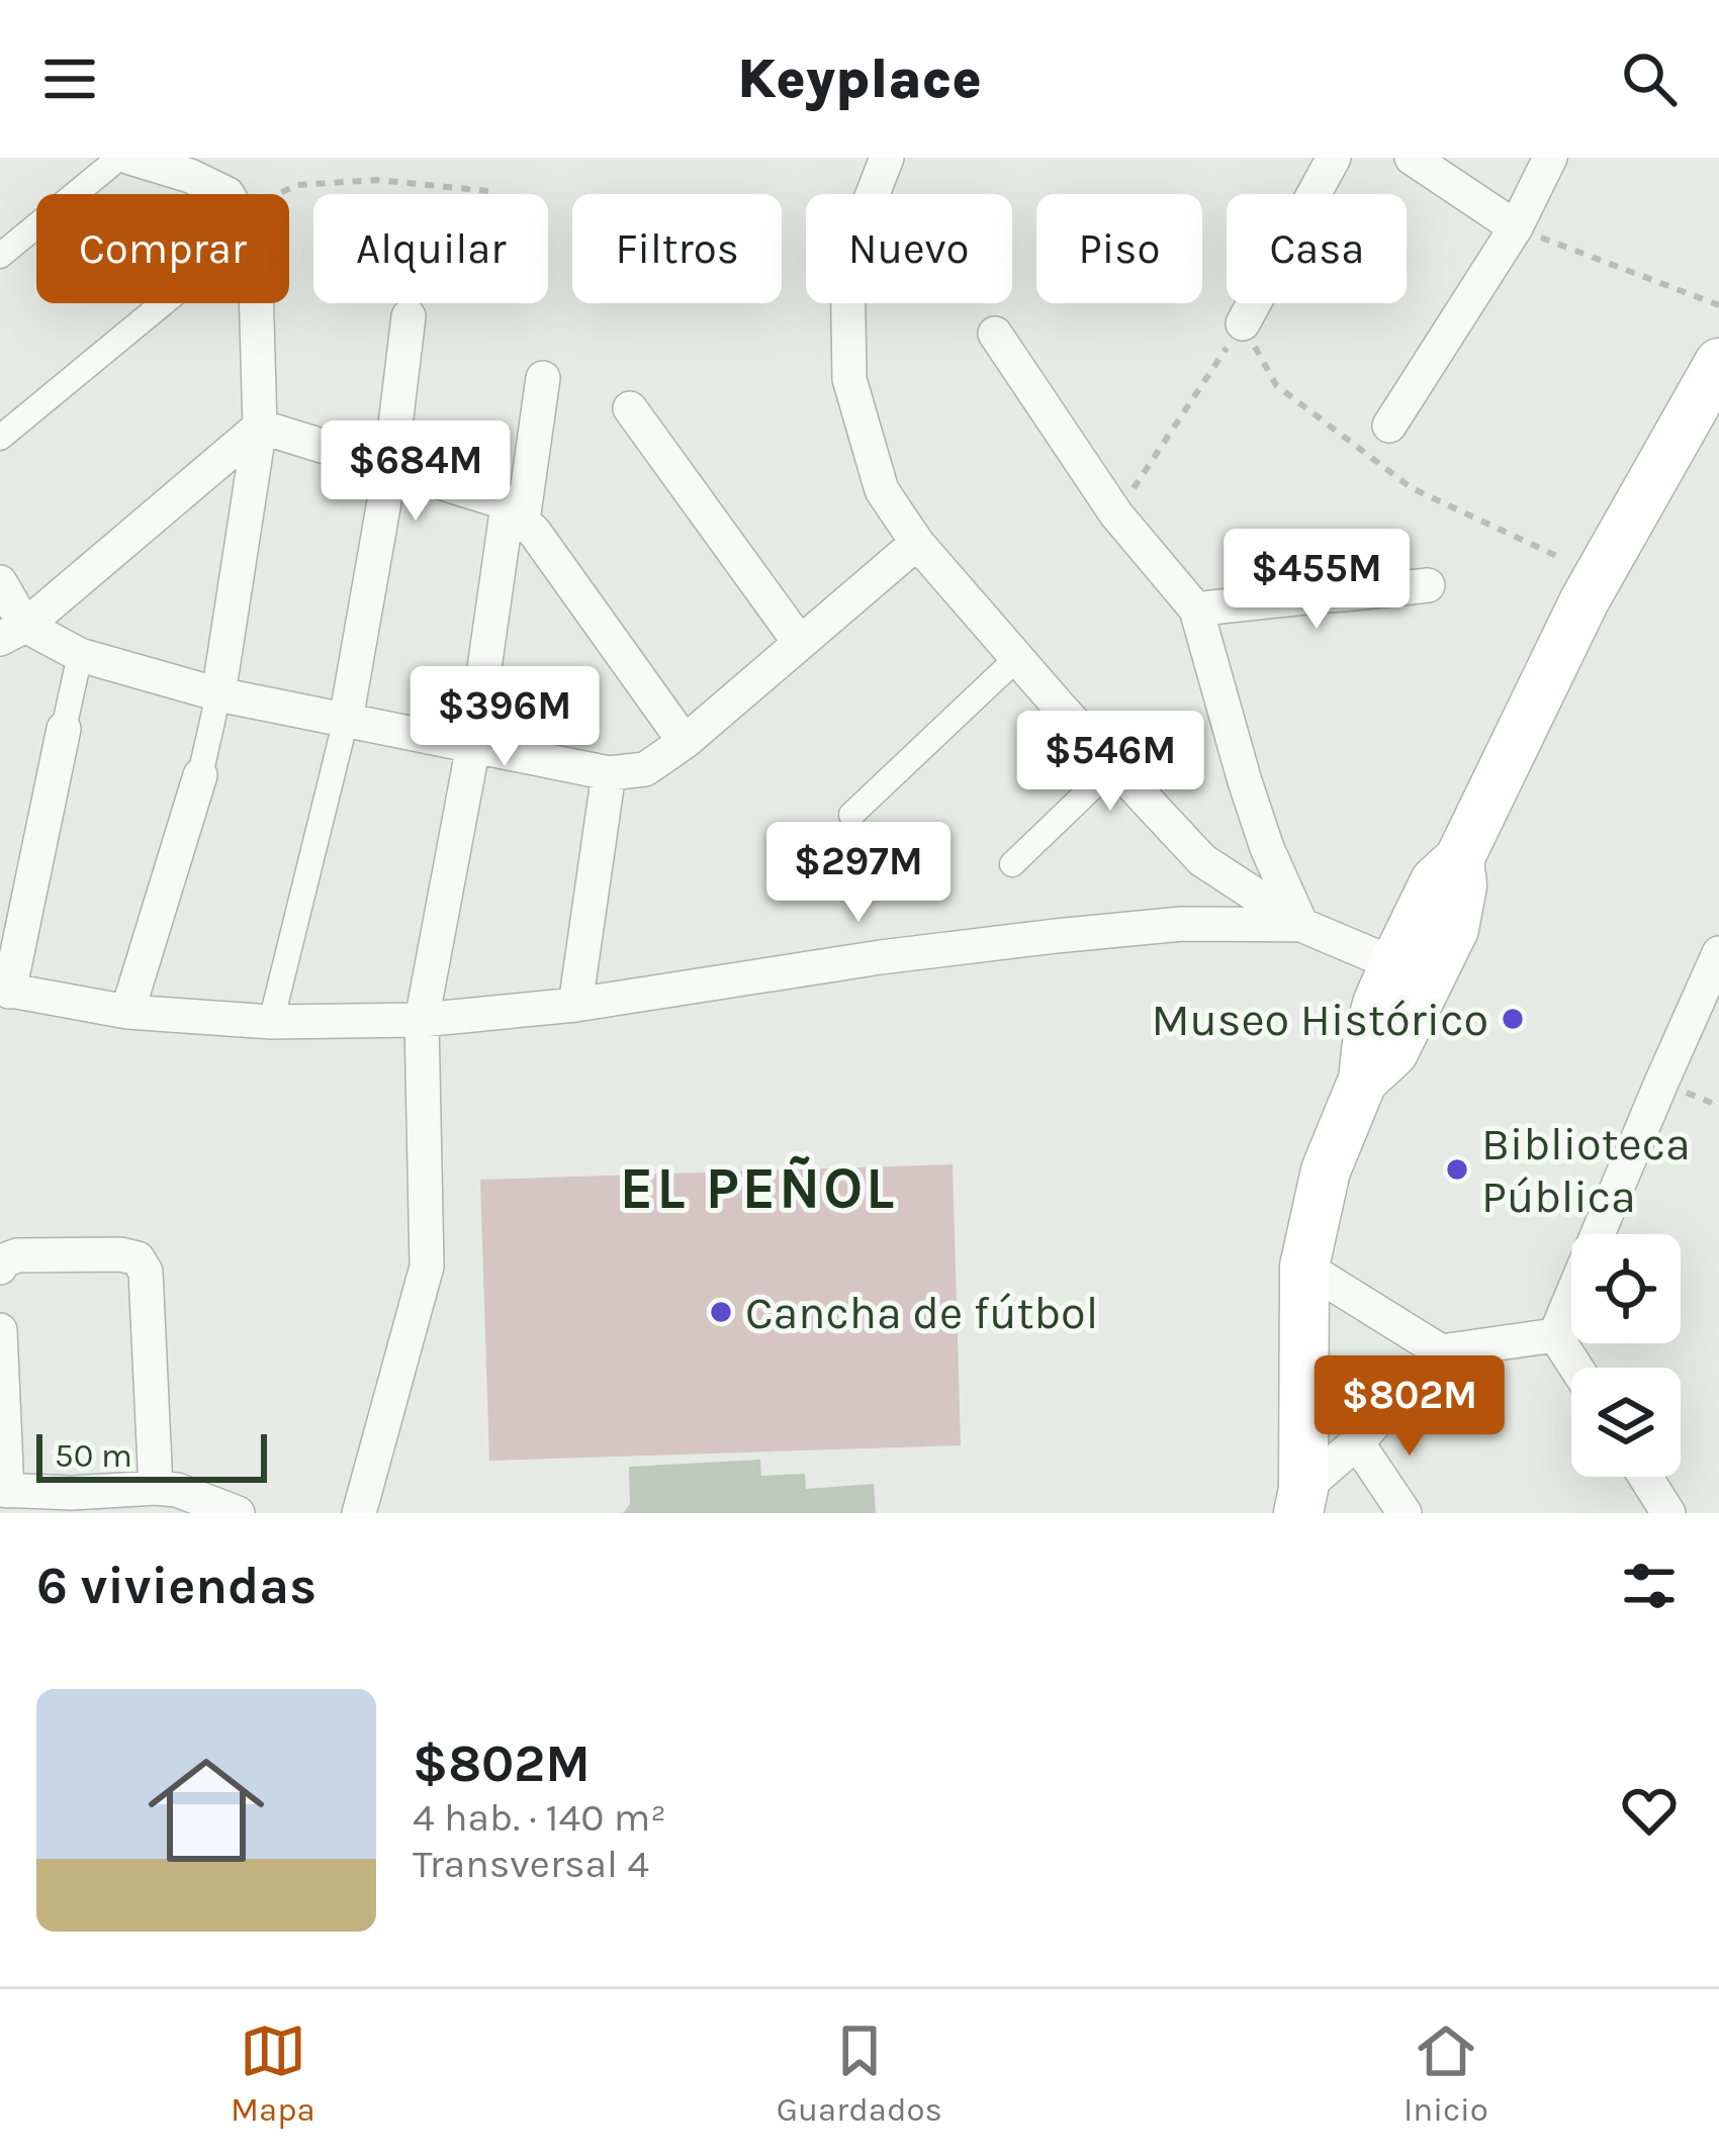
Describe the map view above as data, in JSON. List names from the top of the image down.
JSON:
{
  "districts": ["EL PEÑOL"],
  "places": ["Museo Histórico", "Biblioteca Pública", "Cancha de fútbol"],
  "scale_bar": "50 m",
  "page": {
    "header": "Keyplace",
    "chip": [
      "Comprar",
      "Alquilar",
      "Filtros",
      "Nuevo",
      "Piso",
      "Casa"
    ],
    "price": [
      "$684M",
      "$455M",
      "$396M",
      "$546M",
      "$297M",
      "$802M"
    ],
    "scale": "50 m",
    "heading": "6 viviendas",
    "list": [
      {
        "name": "$802M",
        "note": "4 hab. · 140 m² · Transversal 4"
      }
    ],
    "tabs": ["Mapa", "Guardados", "Inicio"]
  }
}
